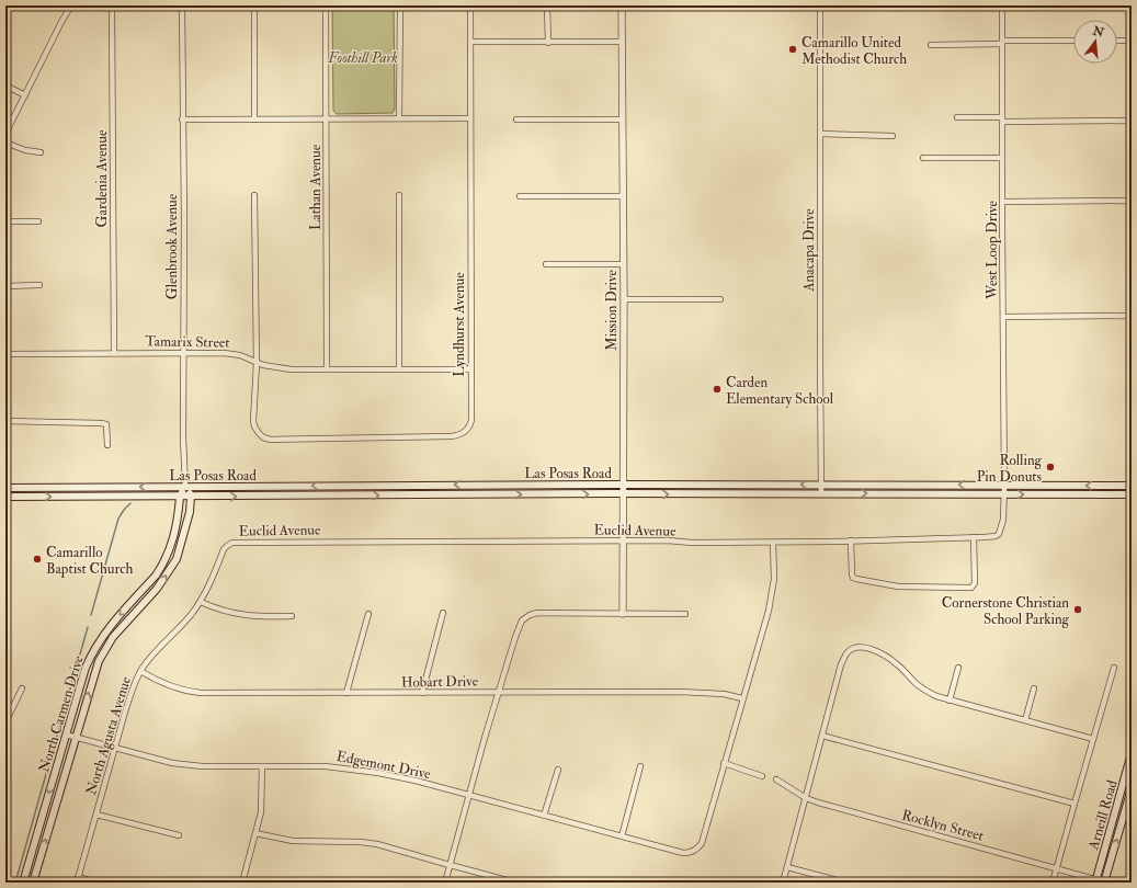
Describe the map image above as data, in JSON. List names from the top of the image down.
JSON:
{
  "streets": {
    "main road": ["Las Posas Road", "North Carmen Drive", "Arneill Road"],
    "street": [
      "Gardenia Avenue",
      "Lathan Avenue",
      "Glenbrook Avenue",
      "Anacapa Drive",
      "West Loop Drive",
      "Mission Drive",
      "Lyndhurst Avenue",
      "Tamarix Street",
      "Euclid Avenue",
      "Hobart Drive",
      "North Agusta Avenue",
      "Edgemont Drive",
      "Rocklyn Street"
    ]
  },
  "crossings": [
    ["Gardenia Avenue", "Tamarix Street"],
    ["Lathan Avenue", "Tamarix Street"],
    ["Glenbrook Avenue", "Tamarix Street"],
    ["Glenbrook Avenue", "Las Posas Road"],
    ["Glenbrook Avenue", "North Carmen Drive"],
    ["Anacapa Drive", "Las Posas Road"],
    ["West Loop Drive", "Las Posas Road"],
    ["West Loop Drive", "Euclid Avenue"],
    ["Mission Drive", "Las Posas Road"],
    ["Mission Drive", "Euclid Avenue"],
    ["Lyndhurst Avenue", "Tamarix Street"],
    ["Las Posas Road", "Euclid Avenue"],
    ["Las Posas Road", "North Carmen Drive"],
    ["Euclid Avenue", "North Agusta Avenue"],
    ["Hobart Drive", "North Agusta Avenue"],
    ["North Carmen Drive", "Edgemont Drive"],
    ["North Agusta Avenue", "Edgemont Drive"],
    ["Arneill Road", "Rocklyn Street"]
  ],
  "parks": ["Foothill Park"],
  "places": [
    "Camarillo United Methodist Church",
    "Carden Elementary School",
    "Rolling Pin Donuts",
    "Camarillo Baptist Church",
    "Cornerstone Christian School Parking"
  ],
  "north": "top"
}
